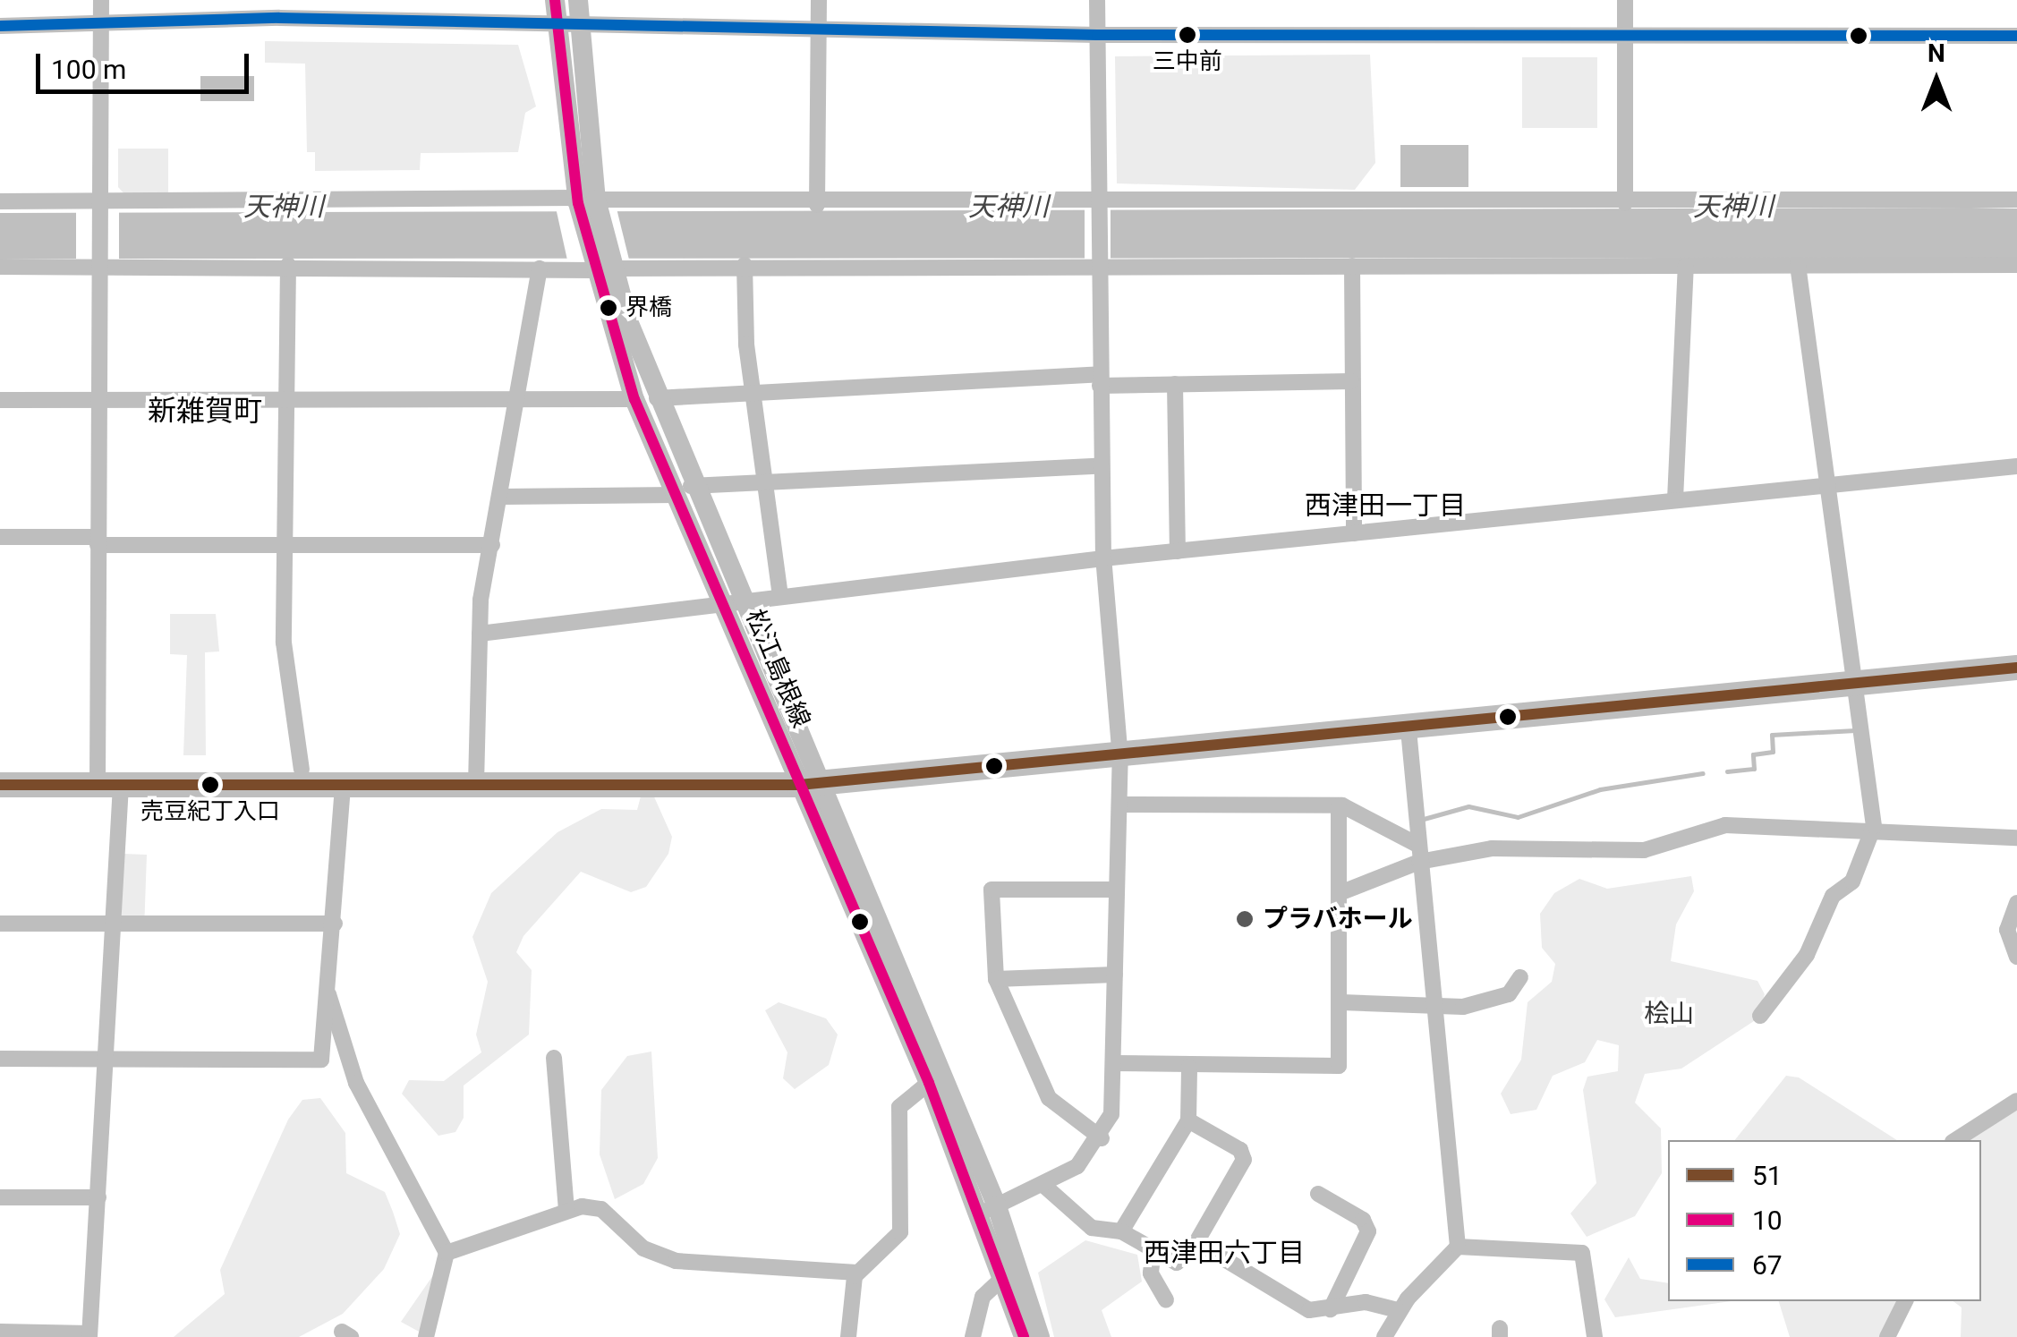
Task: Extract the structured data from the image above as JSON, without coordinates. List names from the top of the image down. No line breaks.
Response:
{"streets":{"main road":["松江島根線"]},"districts":["新雑賀町","西津田一丁目","西津田六丁目"],"water":["天神川"],"parks":["桧山"],"places":["三中前","界橋","売豆紀丁入口","プラバホール"],"lines":["transit line 10","transit line 67","transit line 51"],"legend":["51","10","67"],"scale_bar":"100 m","north":"top"}
